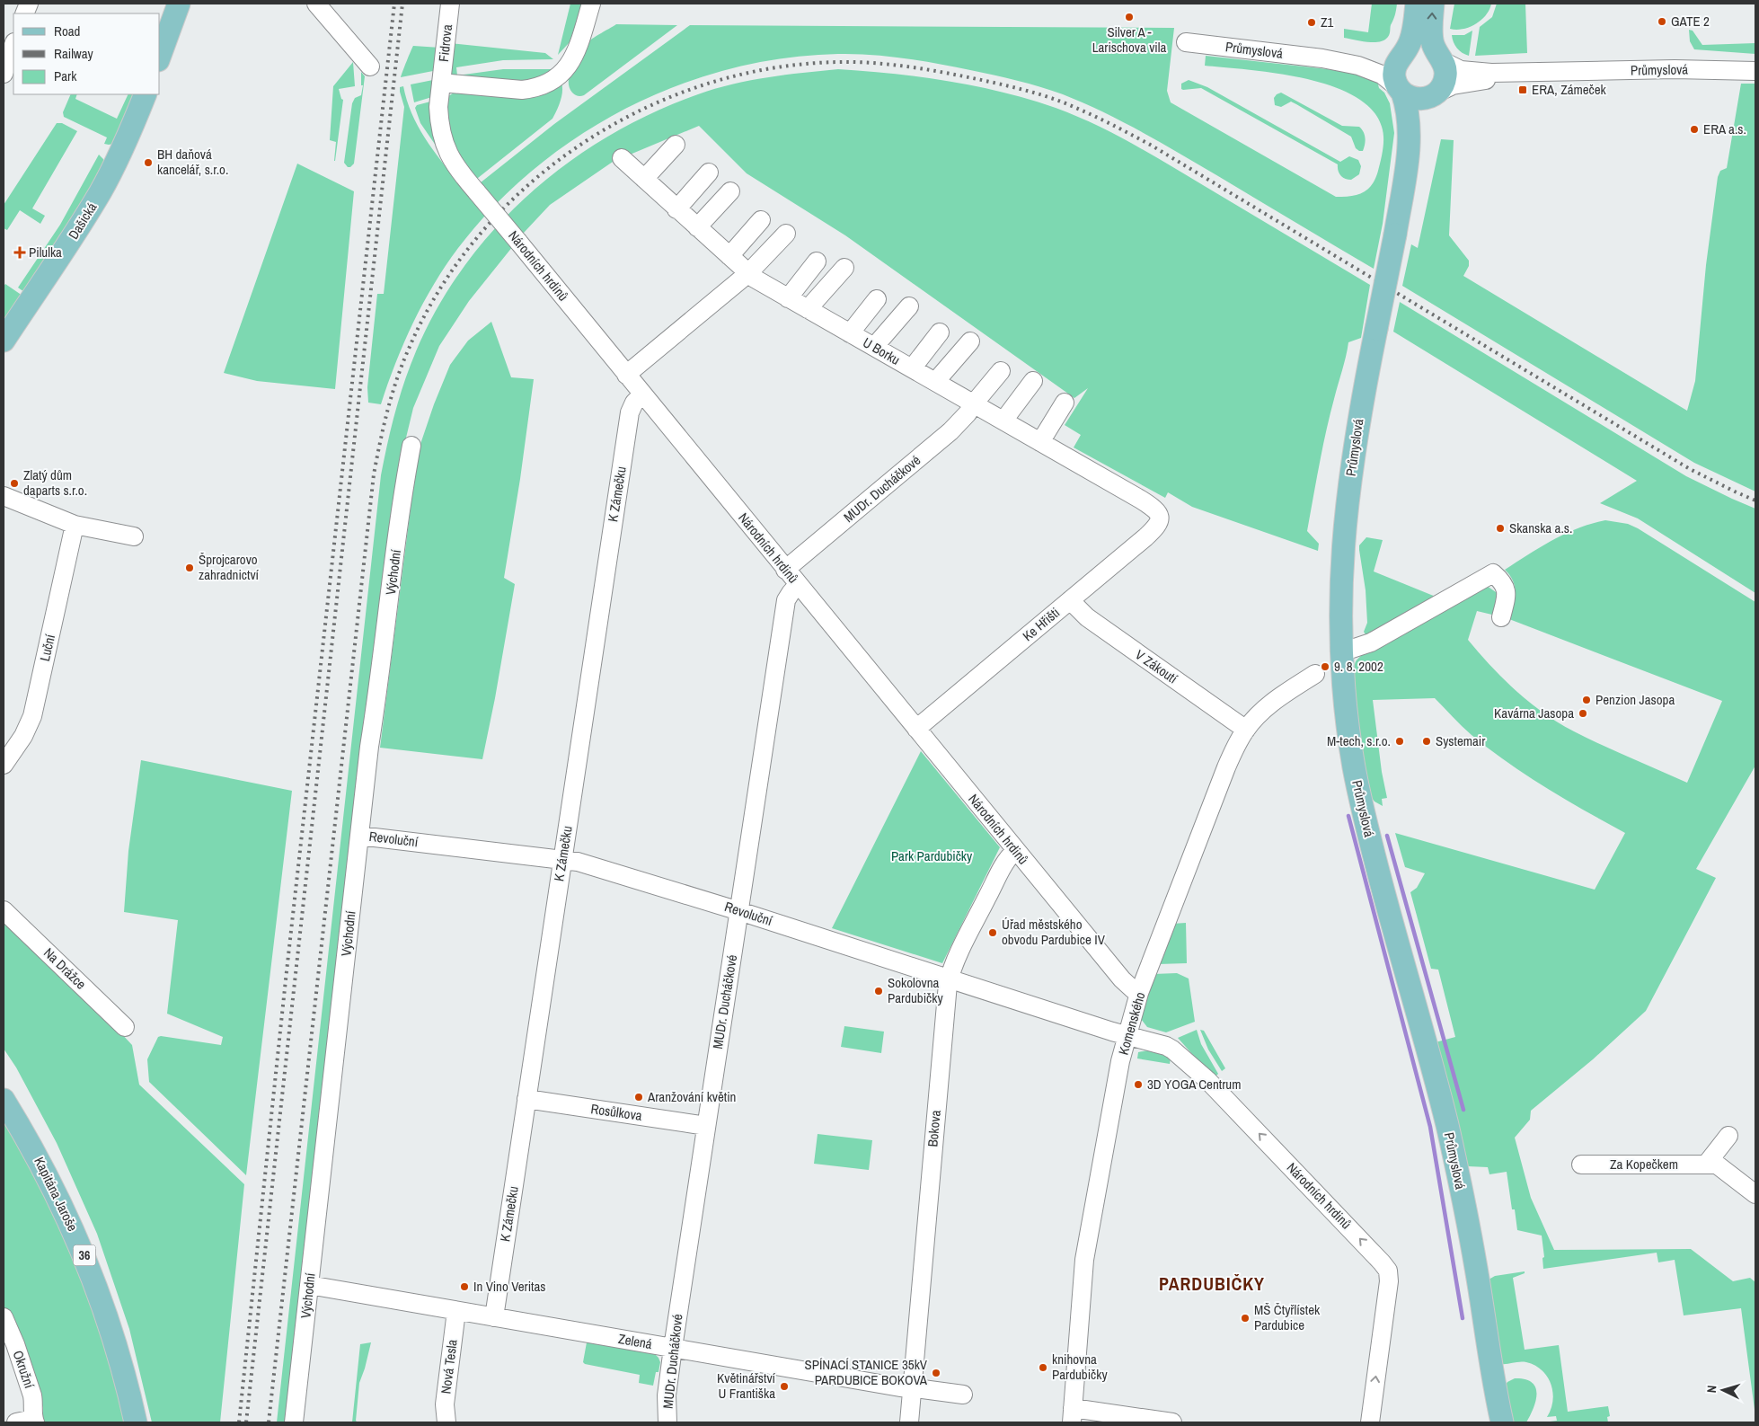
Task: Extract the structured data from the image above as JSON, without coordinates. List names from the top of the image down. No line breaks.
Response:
{"streets":{"main road":["Průmyslová","Dašická","Kapitána Jaroše","36"],"street":["Fidrova","Národních hrdinů","U Borku","MUDr. Ducháčkové","K Zámečku","Východní","Ke Hřišti","Luční","V Zákoutí","Revoluční","Na Drážce","Komenského","Rosůlkova","Bokova","Za Kopečkem","Zelená","Nová Tesla","Okružní"]},"crossings":[["Fidrova","Národních hrdinů"],["Národních hrdinů","MUDr. Ducháčkové"],["Národních hrdinů","K Zámečku"],["Národních hrdinů","Ke Hřišti"],["Národních hrdinů","Revoluční"],["Národních hrdinů","Komenského"],["Národních hrdinů","Bokova"],["U Borku","MUDr. Ducháčkové"],["U Borku","Ke Hřišti"],["MUDr. Ducháčkové","Revoluční"],["MUDr. Ducháčkové","Rosůlkova"],["MUDr. Ducháčkové","Zelená"],["K Zámečku","Revoluční"],["K Zámečku","Rosůlkova"],["K Zámečku","Zelená"],["Východní","Revoluční"],["Východní","Zelená"],["Ke Hřišti","V Zákoutí"],["V Zákoutí","Komenského"],["Revoluční","Komenského"],["Revoluční","Bokova"],["Bokova","Zelená"],["Zelená","Nová Tesla"]],"districts":["PARDUBIČKY"],"parks":["Park Pardubičky"],"places":{"other":["Silver A - Larischova vila","GATE 2","Z1","ERA a.s.","BH daňová kancelář, s.r.o.","Zlatý dům daparts s.r.o.","Skanska a.s.","Šprojcarovo zahradnictví","9. 8. 2002","Penzion Jasopa","Kavárna Jasopa","M-tech, s.r.o.","Systemair","Úřad městského obvodu Pardubice IV","Sokolovna Pardubičky","3D YOGA Centrum","Aranžování květin","In Vino Veritas","MŠ Čtyřlístek Pardubice","knihovna Pardubičky","SPÍNACÍ STANICE 35kV PARDUBICE BOKOVA","Květinářství U Františka"],"transit":["ERA, Zámeček"],"health":["Pilulka"]},"legend":["Road","Railway","Park"],"north":"left"}
